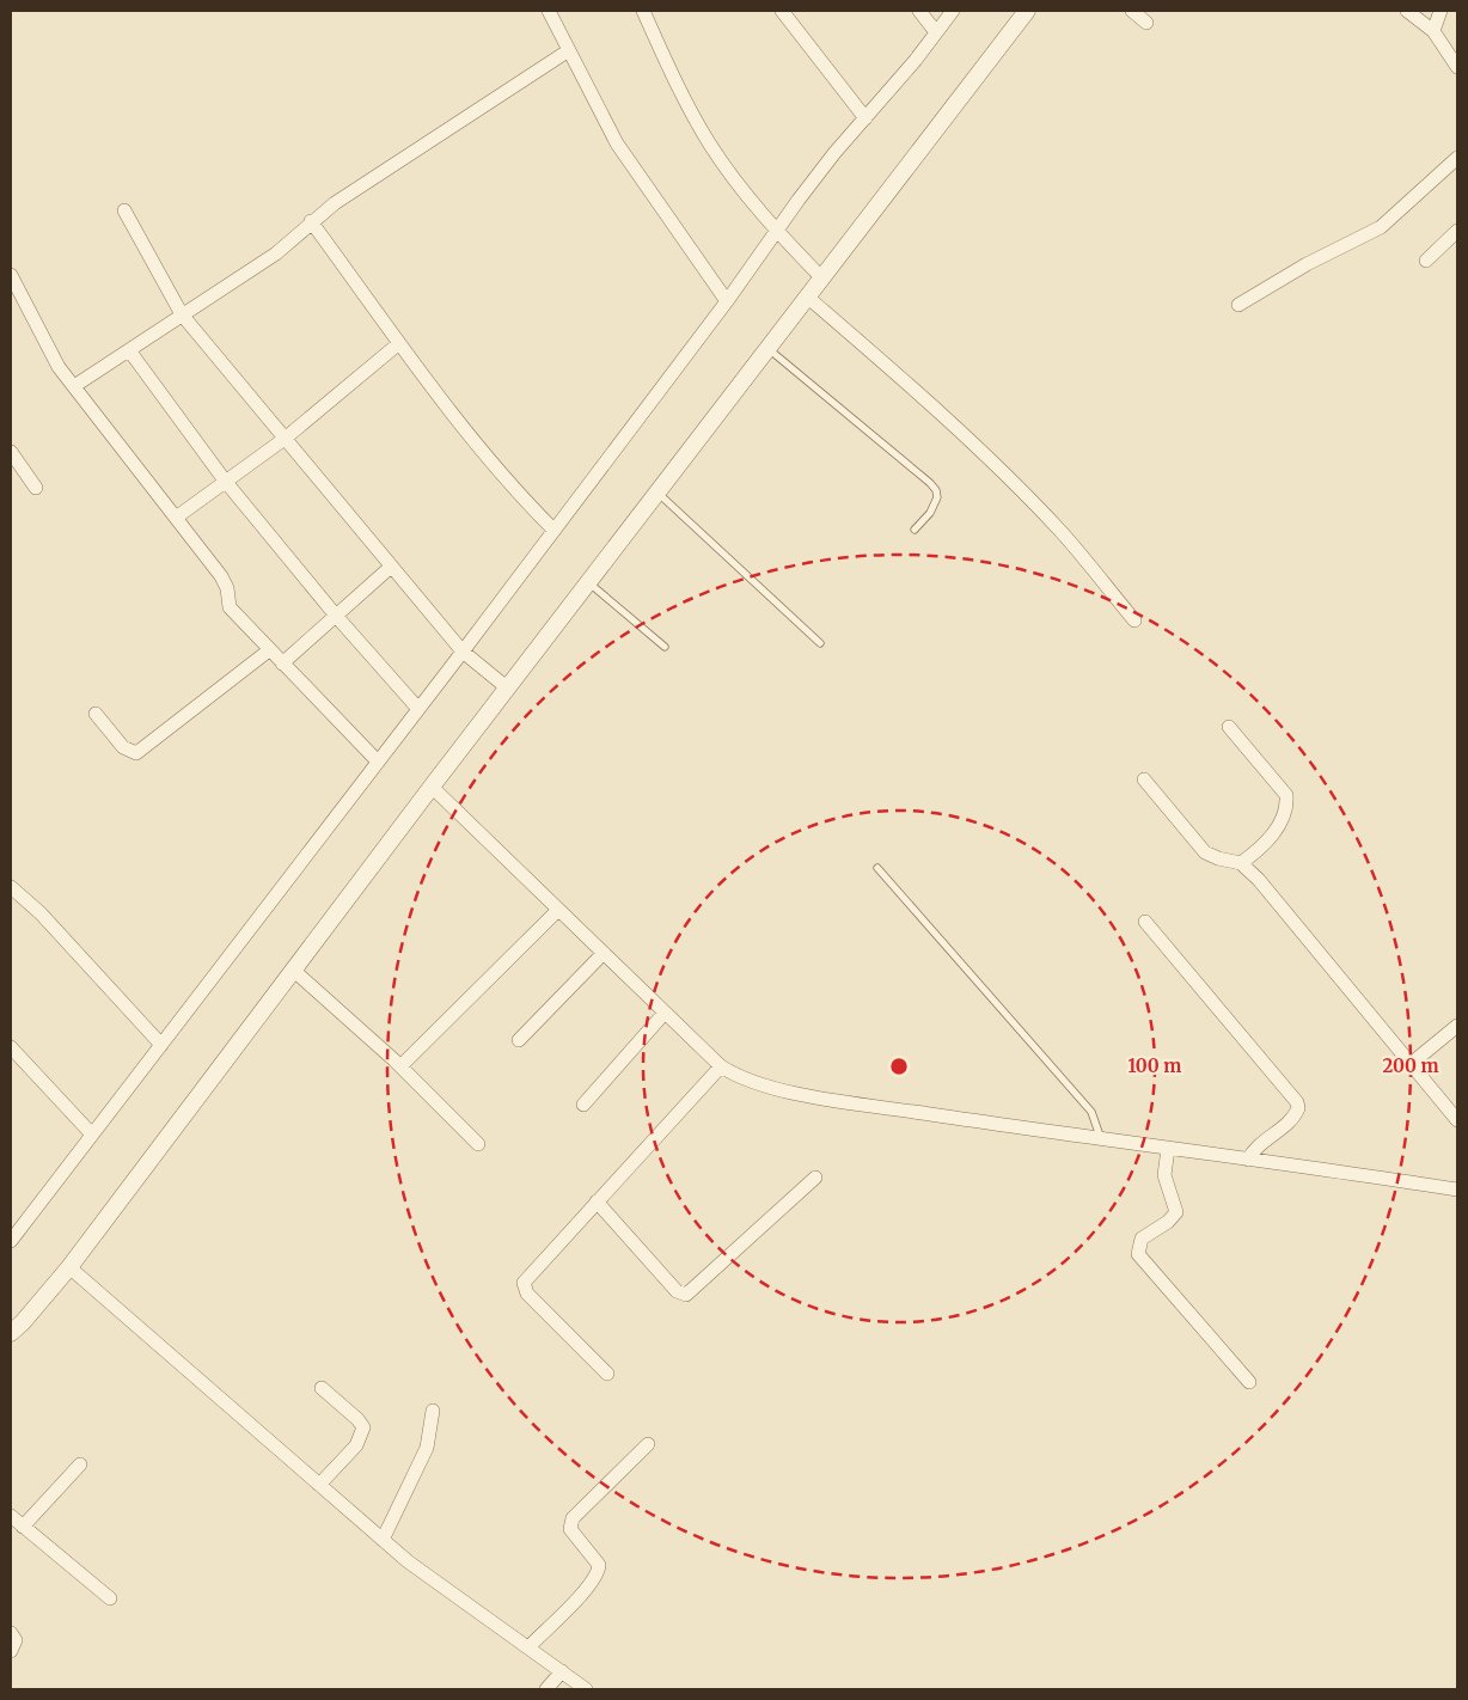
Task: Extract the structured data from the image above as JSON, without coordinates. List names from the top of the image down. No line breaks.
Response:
{"rings":["100 m","200 m"]}
